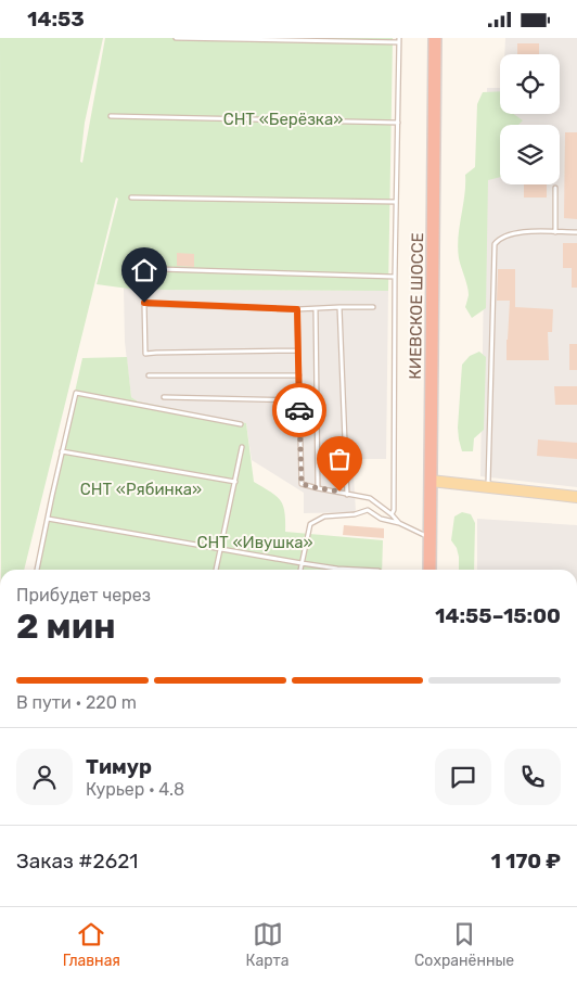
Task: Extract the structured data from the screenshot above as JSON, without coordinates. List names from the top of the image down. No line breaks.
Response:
{"streets":{"highway":["КИЕВСКОЕ ШОССЕ"]},"parks":["СНТ «Берёзка»","СНТ «Рябинка»","СНТ «Ивушка»"],"page":{"status":"14:53","heading":["2 мин","Прибудет через","14:55–15:00"],"panel":["Тимур","Курьер · 4.8","Заказ #2621","1 170 ₽"],"bar":"В пути · 220 m","tabs":["Главная","Карта","Сохранённые"]}}
